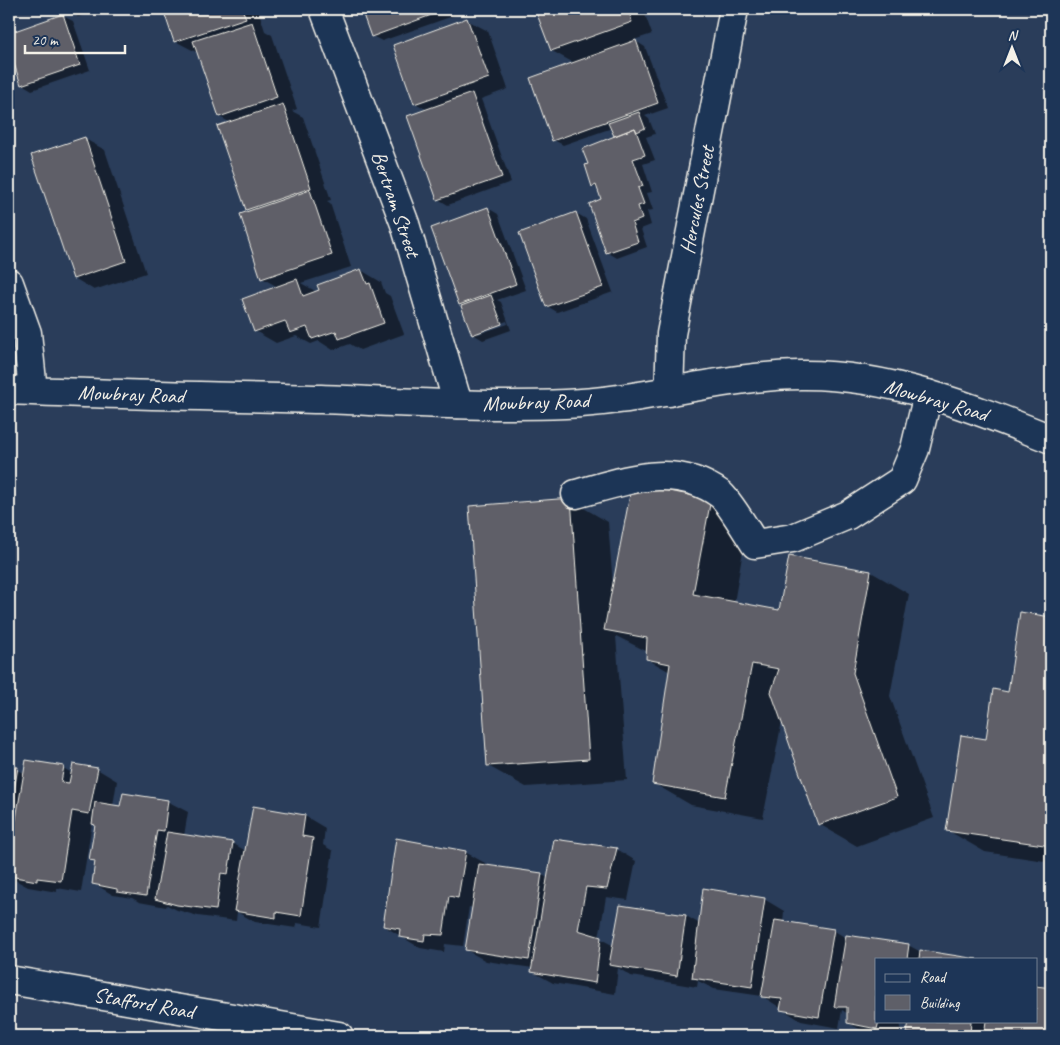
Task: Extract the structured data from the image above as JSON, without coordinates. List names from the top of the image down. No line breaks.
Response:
{"streets":{"main road":["Hercules Street","Bertram Street","Mowbray Road","Stafford Road"]},"crossings":[["Hercules Street","Mowbray Road"],["Bertram Street","Mowbray Road"]],"legend":["Road","Building"],"scale_bar":"20 m","north":"top"}
